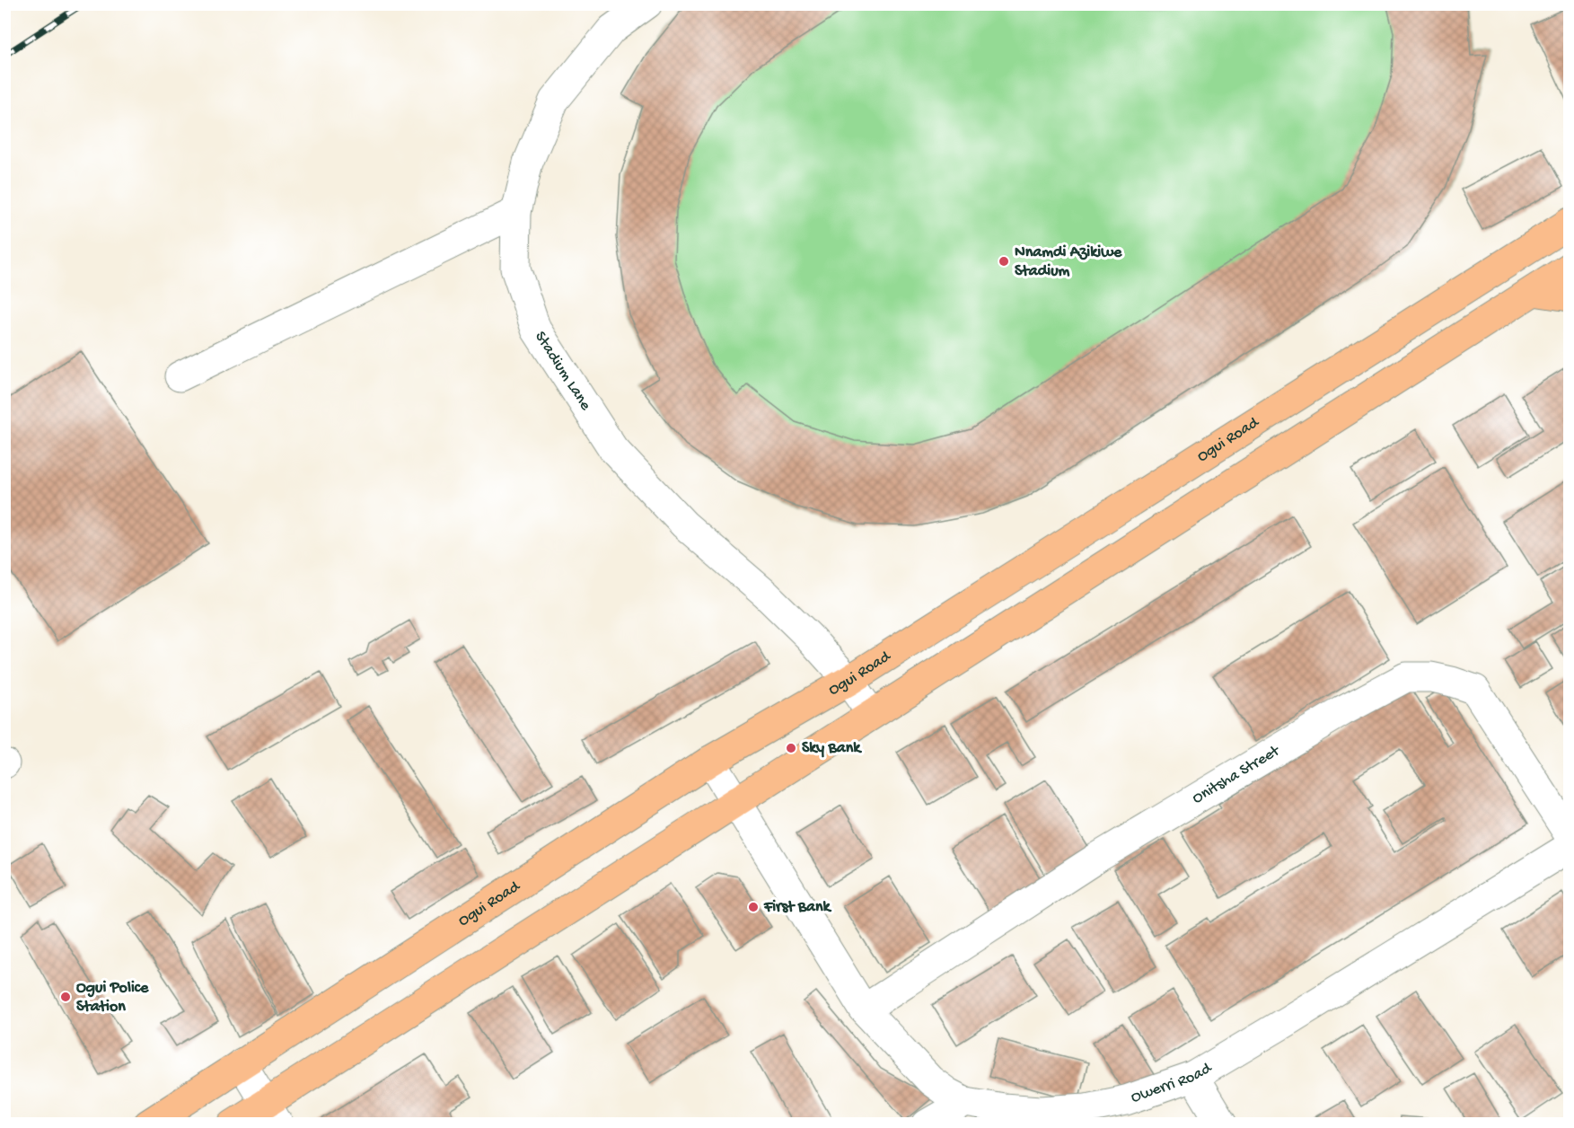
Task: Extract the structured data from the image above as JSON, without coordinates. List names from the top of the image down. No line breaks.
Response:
{"streets":{"main road":["Ogui Road"],"street":["Stadium Lane","Onitsha Street","Owerri Road"]},"crossings":[["Stadium Lane","Ogui Road"],["Ogui Road","Owerri Road"],["Onitsha Street","Owerri Road"]],"places":["Nnamdi Azikiwe Stadium","Sky Bank","First Bank","Ogui Police Station"]}
